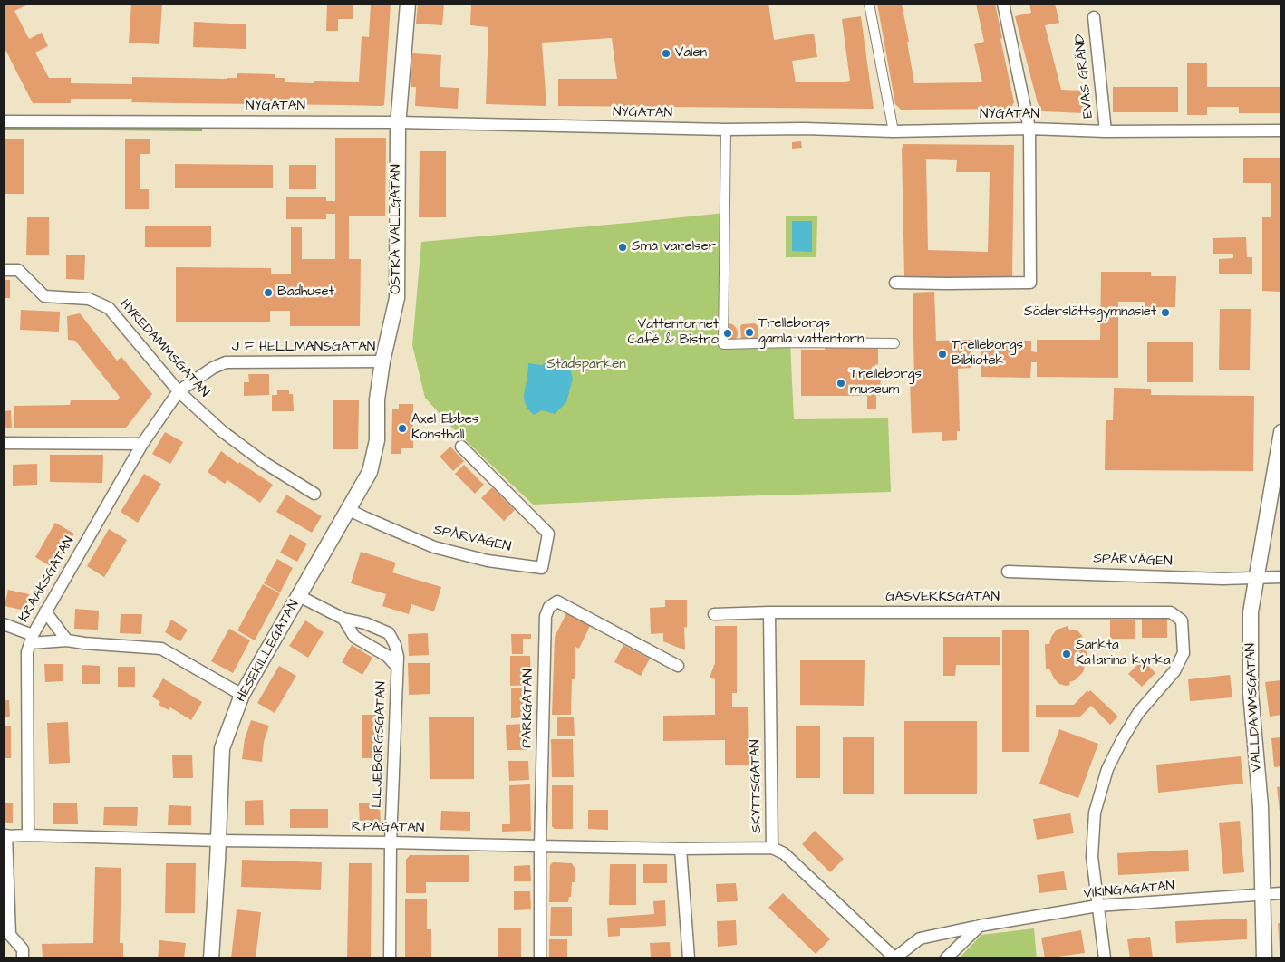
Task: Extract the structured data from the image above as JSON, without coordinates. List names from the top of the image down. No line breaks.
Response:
{"streets":{"street":["EVAS GRÄND","NYGATAN","ÖSTRA VALLGATAN","J F HELLMANSGATAN","HYREDAMMSGATAN","SPÅRVÄGEN","KRAAKSGATAN","GASVERKSGATAN","HESEKILLEGATAN","VALLDAMMSGATAN","PARKGATAN","LILJEBORGSGATAN","SKYTTSGATAN","RIPAGATAN","VIKINGAGATAN"]},"crossings":[["EVAS GRÄND","NYGATAN"],["NYGATAN","ÖSTRA VALLGATAN"],["ÖSTRA VALLGATAN","J F HELLMANSGATAN"],["ÖSTRA VALLGATAN","HESEKILLEGATAN"],["J F HELLMANSGATAN","HYREDAMMSGATAN"],["J F HELLMANSGATAN","KRAAKSGATAN"],["J F HELLMANSGATAN","HESEKILLEGATAN"],["HYREDAMMSGATAN","KRAAKSGATAN"],["SPÅRVÄGEN","HESEKILLEGATAN"],["SPÅRVÄGEN","VALLDAMMSGATAN"],["KRAAKSGATAN","RIPAGATAN"],["GASVERKSGATAN","SKYTTSGATAN"],["GASVERKSGATAN","VIKINGAGATAN"],["HESEKILLEGATAN","LILJEBORGSGATAN"],["HESEKILLEGATAN","RIPAGATAN"],["VALLDAMMSGATAN","VIKINGAGATAN"],["PARKGATAN","RIPAGATAN"],["LILJEBORGSGATAN","RIPAGATAN"],["SKYTTSGATAN","RIPAGATAN"],["SKYTTSGATAN","VIKINGAGATAN"]],"parks":["Stadsparken"],"places":["Valen","Små varelser","Badhuset","Söderslättsgymnasiet","Trelleborgs gamla vattentorn","Vattentornet Café & Bistro","Trelleborgs Bibliotek","Trelleborgs museum","Axel Ebbes Konsthall","Sankta Katarina kyrka"]}
